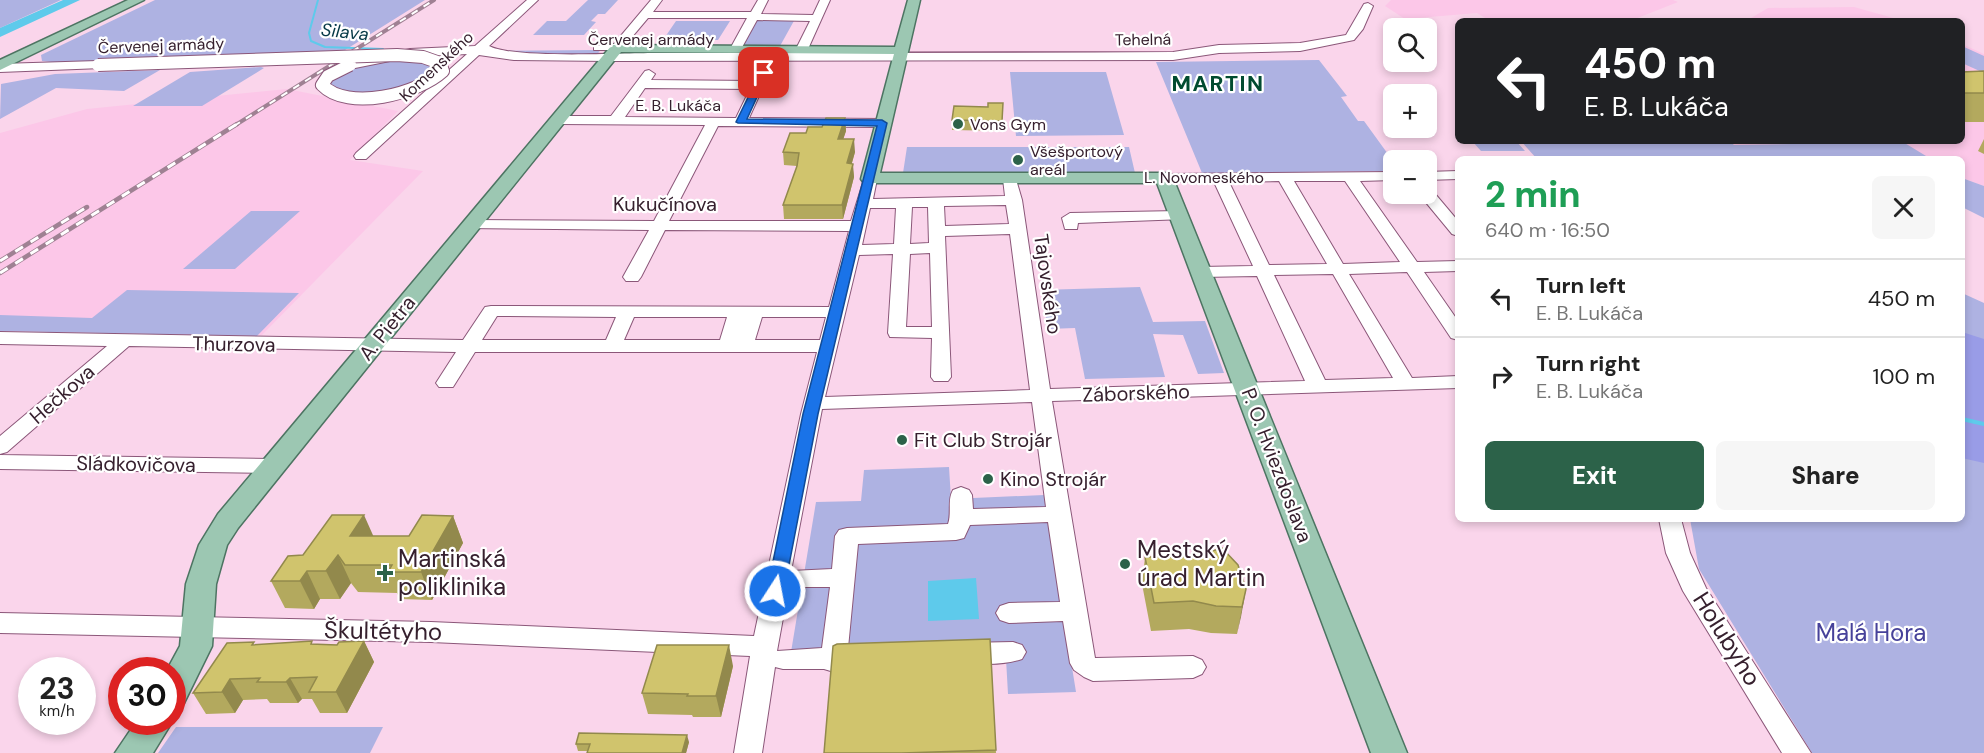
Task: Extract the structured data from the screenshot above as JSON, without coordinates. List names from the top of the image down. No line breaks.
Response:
{"streets":{"main road":["Červenej armády","L. Novomeského","A. Pietra","P. O. Hviezdoslava"],"street":["Tehelná","Komenského","E. B. Lukáča","Kukučínova","Tajovského","Thurzova","Záborského","Hečkova","Sládkovičova","Škultétyho","Holubyho"]},"crossings":[["Červenej armády","Tehelná"],["Červenej armády","Komenského"],["Červenej armády","E. B. Lukáča"],["Červenej armády","A. Pietra"],["E. B. Lukáča","A. Pietra"],["L. Novomeského","Tajovského"],["L. Novomeského","P. O. Hviezdoslava"],["Kukučínova","A. Pietra"],["Tajovského","Záborského"],["A. Pietra","Thurzova"],["A. Pietra","Sládkovičova"],["A. Pietra","Škultétyho"],["Thurzova","Hečkova"],["Záborského","P. O. Hviezdoslava"]],"districts":["MARTIN"],"water":["Silava"],"parks":["Malá Hora"],"places":{"other":["Vons Gym","Všešportový areál","Fit Club Strojár","Kino Strojár","Mestský úrad Martin"],"health":["Martinská poliklinika"]},"page":{"map_buttons":["+","−"],"turn":["450 m","E. B. Lukáča"],"heading":["2 min","640 m · 16:50"],"list":[{"name":"Turn left","note":"E. B. Lukáča","value":"450 m"},{"name":"Turn right","note":"E. B. Lukáča","value":"100 m"}],"buttons":["Exit","Share"],"speed":"23 km/h","limit":"30"}}
